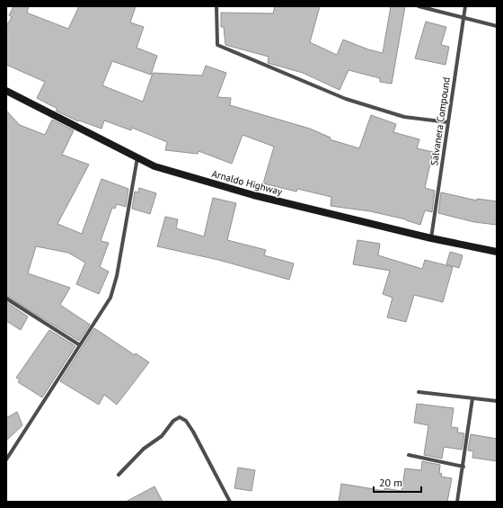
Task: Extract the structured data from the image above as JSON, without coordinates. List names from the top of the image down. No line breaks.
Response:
{"streets":{"main road":["Arnaldo Highway"],"street":["Salvanera Compound"]},"crossings":[["Salvanera Compound","Arnaldo Highway"]],"scale_bar":"20 m"}
